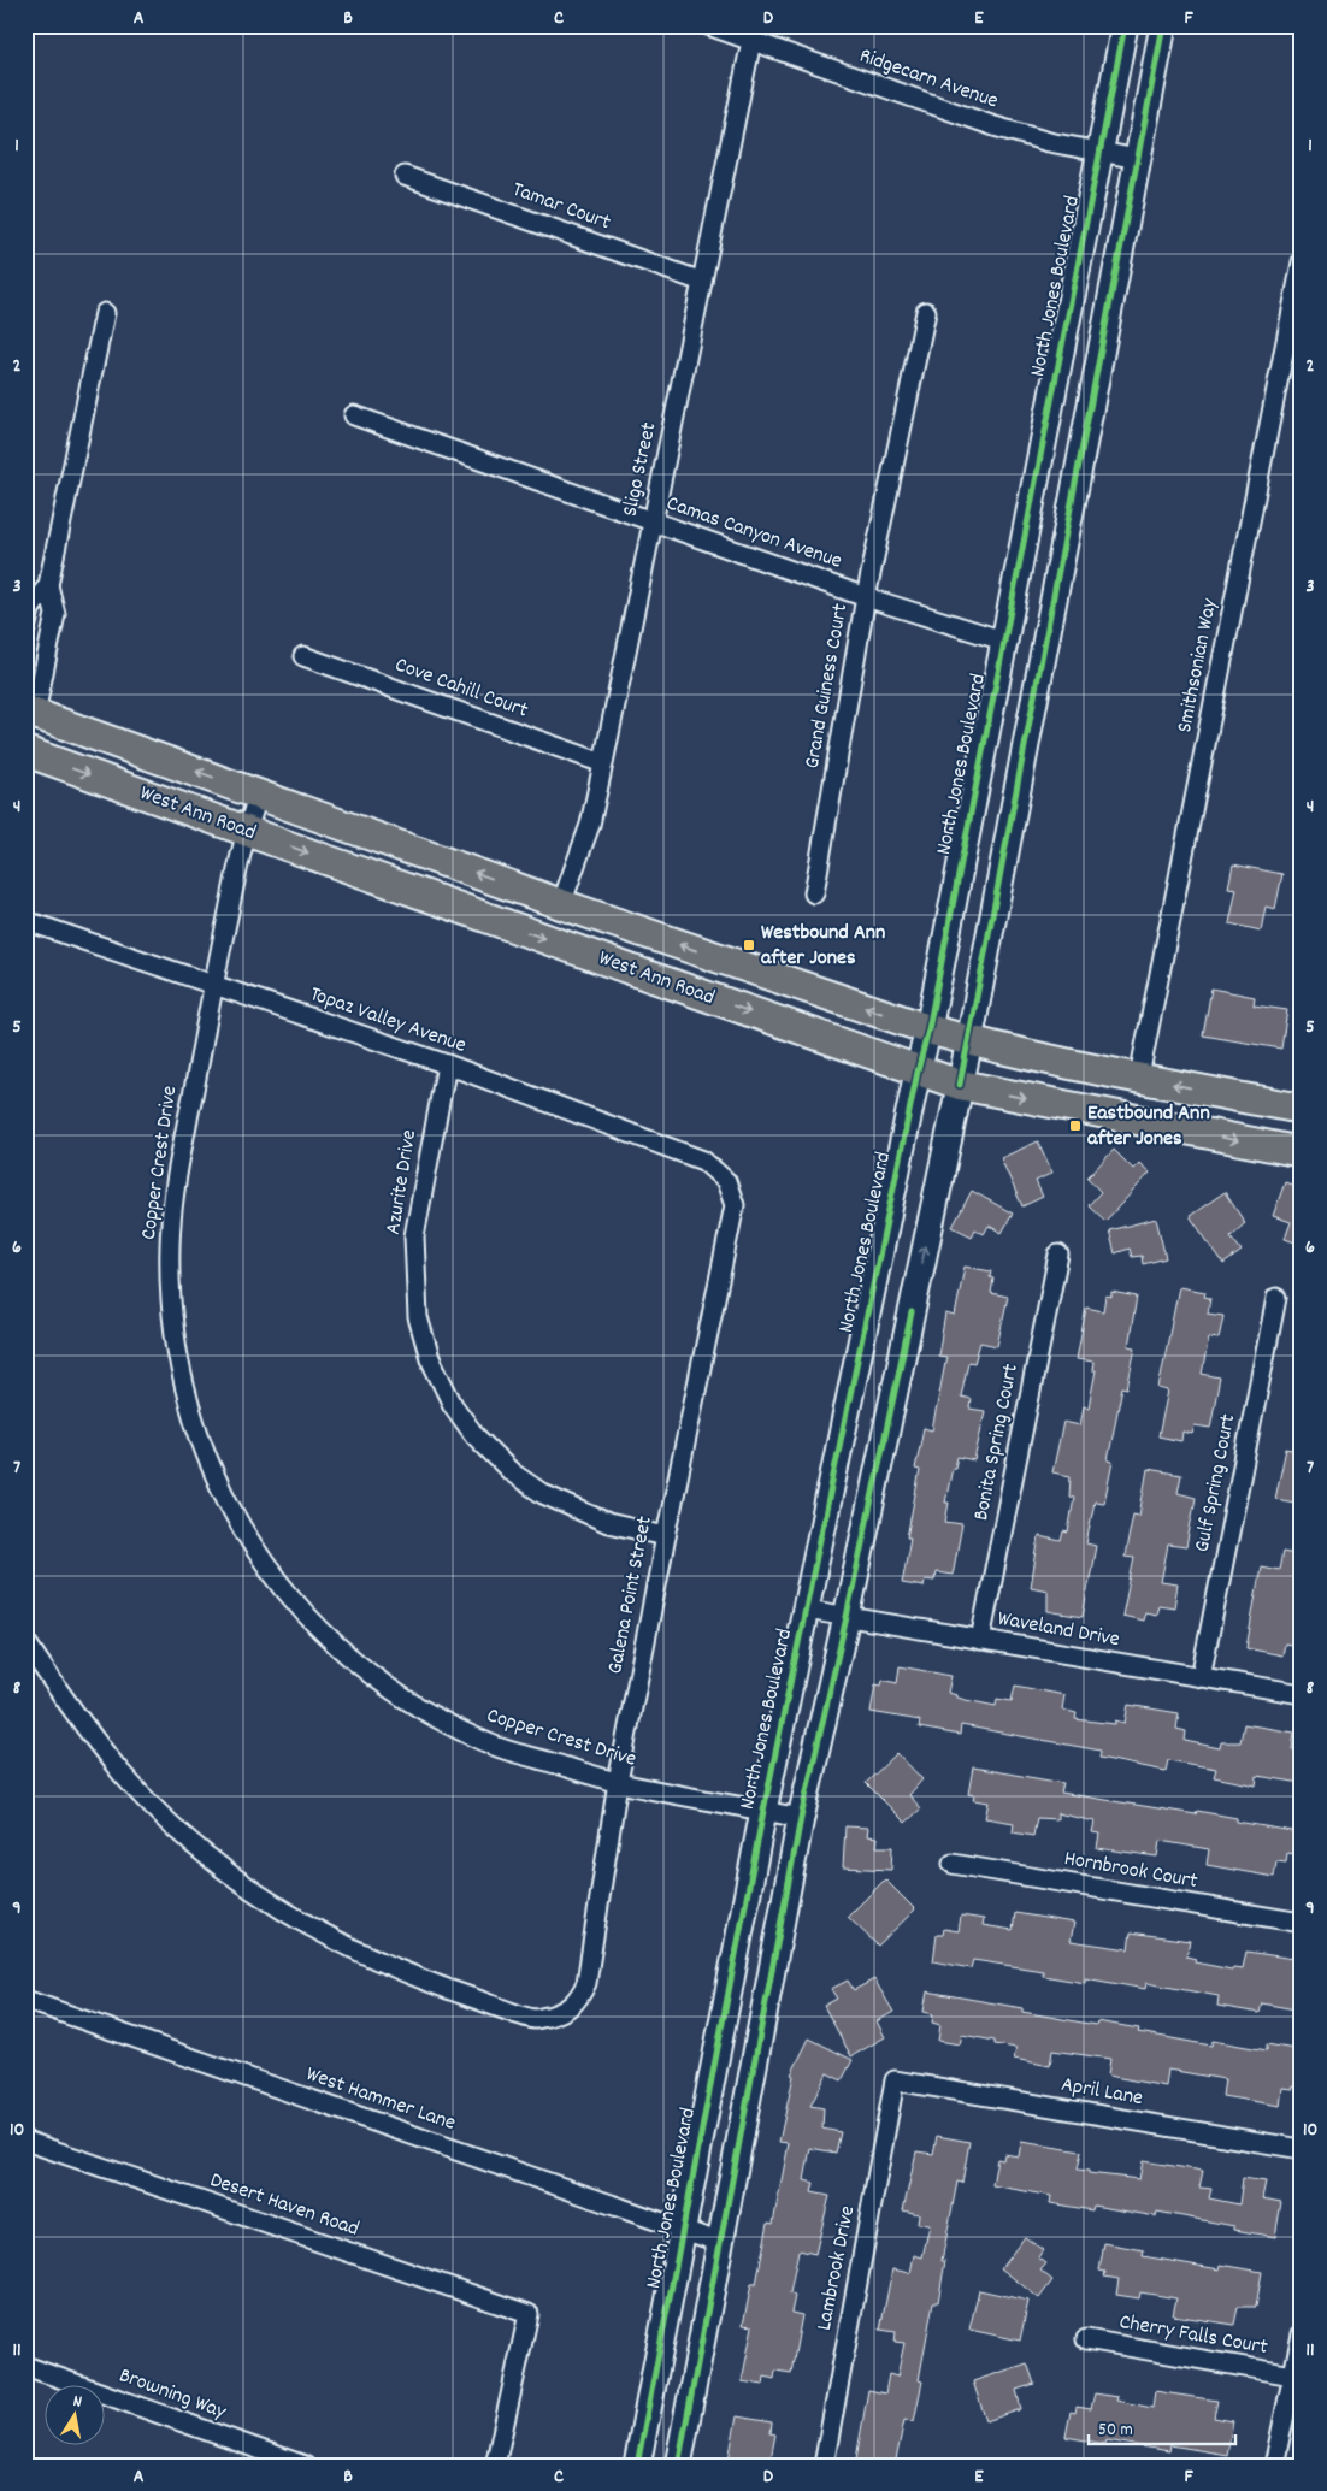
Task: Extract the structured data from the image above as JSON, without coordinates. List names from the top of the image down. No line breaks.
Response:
{"streets":{"main road":["North Jones Boulevard","West Ann Road"],"street":["Ridgecarn Avenue","Tamar Court","Sligo Street","Camas Canyon Avenue","Smithsonian Way","Grand Guiness Court","Cove Cahill Court","Topaz Valley Avenue","Copper Crest Drive","Azurite Drive","Bonita Spring Court","Gulf Spring Court","Galena Point Street","Waveland Drive","Hornbrook Court","April Lane","West Hammer Lane","Desert Haven Road","Lambrook Drive","Cherry Falls Court","Browning Way"]},"crossings":[["Ridgecarn Avenue","North Jones Boulevard"],["Ridgecarn Avenue","Sligo Street"],["Tamar Court","Sligo Street"],["North Jones Boulevard","Camas Canyon Avenue"],["North Jones Boulevard","West Ann Road"],["North Jones Boulevard","Copper Crest Drive"],["North Jones Boulevard","Waveland Drive"],["North Jones Boulevard","West Hammer Lane"],["Sligo Street","Camas Canyon Avenue"],["Sligo Street","Cove Cahill Court"],["Sligo Street","West Ann Road"],["Camas Canyon Avenue","Grand Guiness Court"],["Smithsonian Way","West Ann Road"],["West Ann Road","Copper Crest Drive"],["Topaz Valley Avenue","Copper Crest Drive"],["Topaz Valley Avenue","Azurite Drive"],["Topaz Valley Avenue","Galena Point Street"],["Copper Crest Drive","Galena Point Street"],["Azurite Drive","Galena Point Street"],["Bonita Spring Court","Waveland Drive"],["Gulf Spring Court","Waveland Drive"],["April Lane","Lambrook Drive"]],"places":{"transit":["Westbound Ann after Jones","Eastbound Ann after Jones"]},"scale_bar":"50 m","north":"top","grid":{"columns":["A","B","C","D","E","F"],"rows":["1","2","3","4","5","6","7","8","9","10","11"]}}
